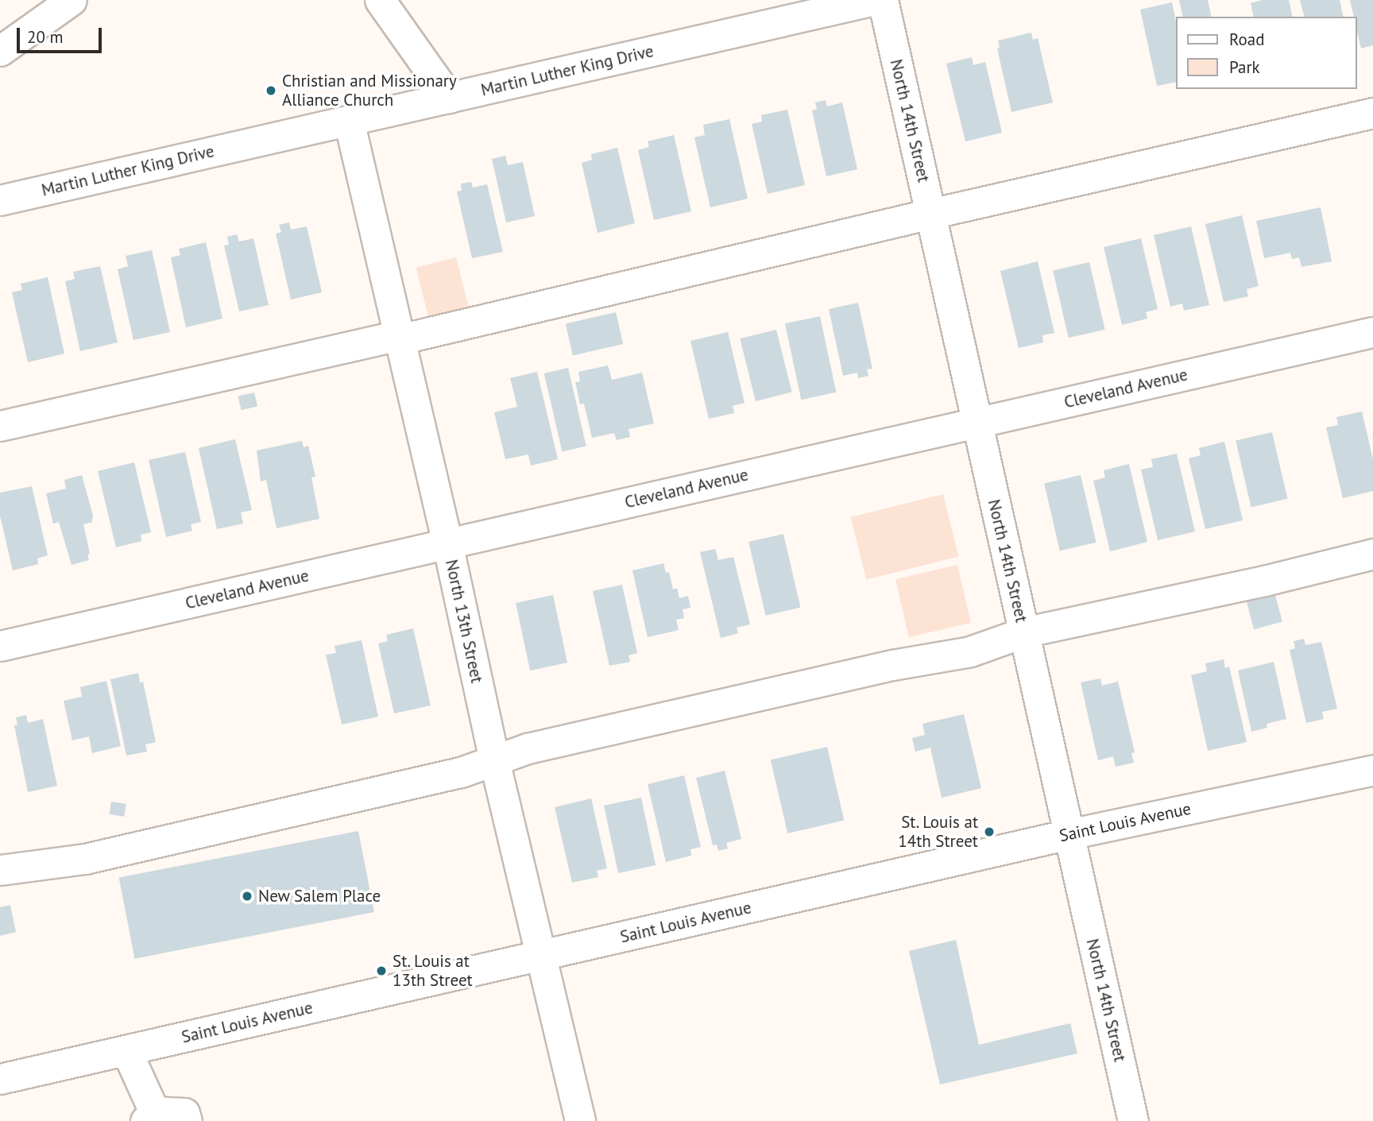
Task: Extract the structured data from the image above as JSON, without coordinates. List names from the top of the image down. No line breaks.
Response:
{"streets":{"street":["Martin Luther King Drive","North 14th Street","Cleveland Avenue","North 13th Street","Saint Louis Avenue"]},"crossings":[["Martin Luther King Drive","North 13th Street"],["North 14th Street","Cleveland Avenue"],["North 14th Street","Saint Louis Avenue"],["Cleveland Avenue","North 13th Street"],["North 13th Street","Saint Louis Avenue"]],"places":["Christian and Missionary Alliance Church","St. Louis at 14th Street","New Salem Place","St. Louis at 13th Street"],"legend":["Road","Park"],"scale_bar":"20 m"}
